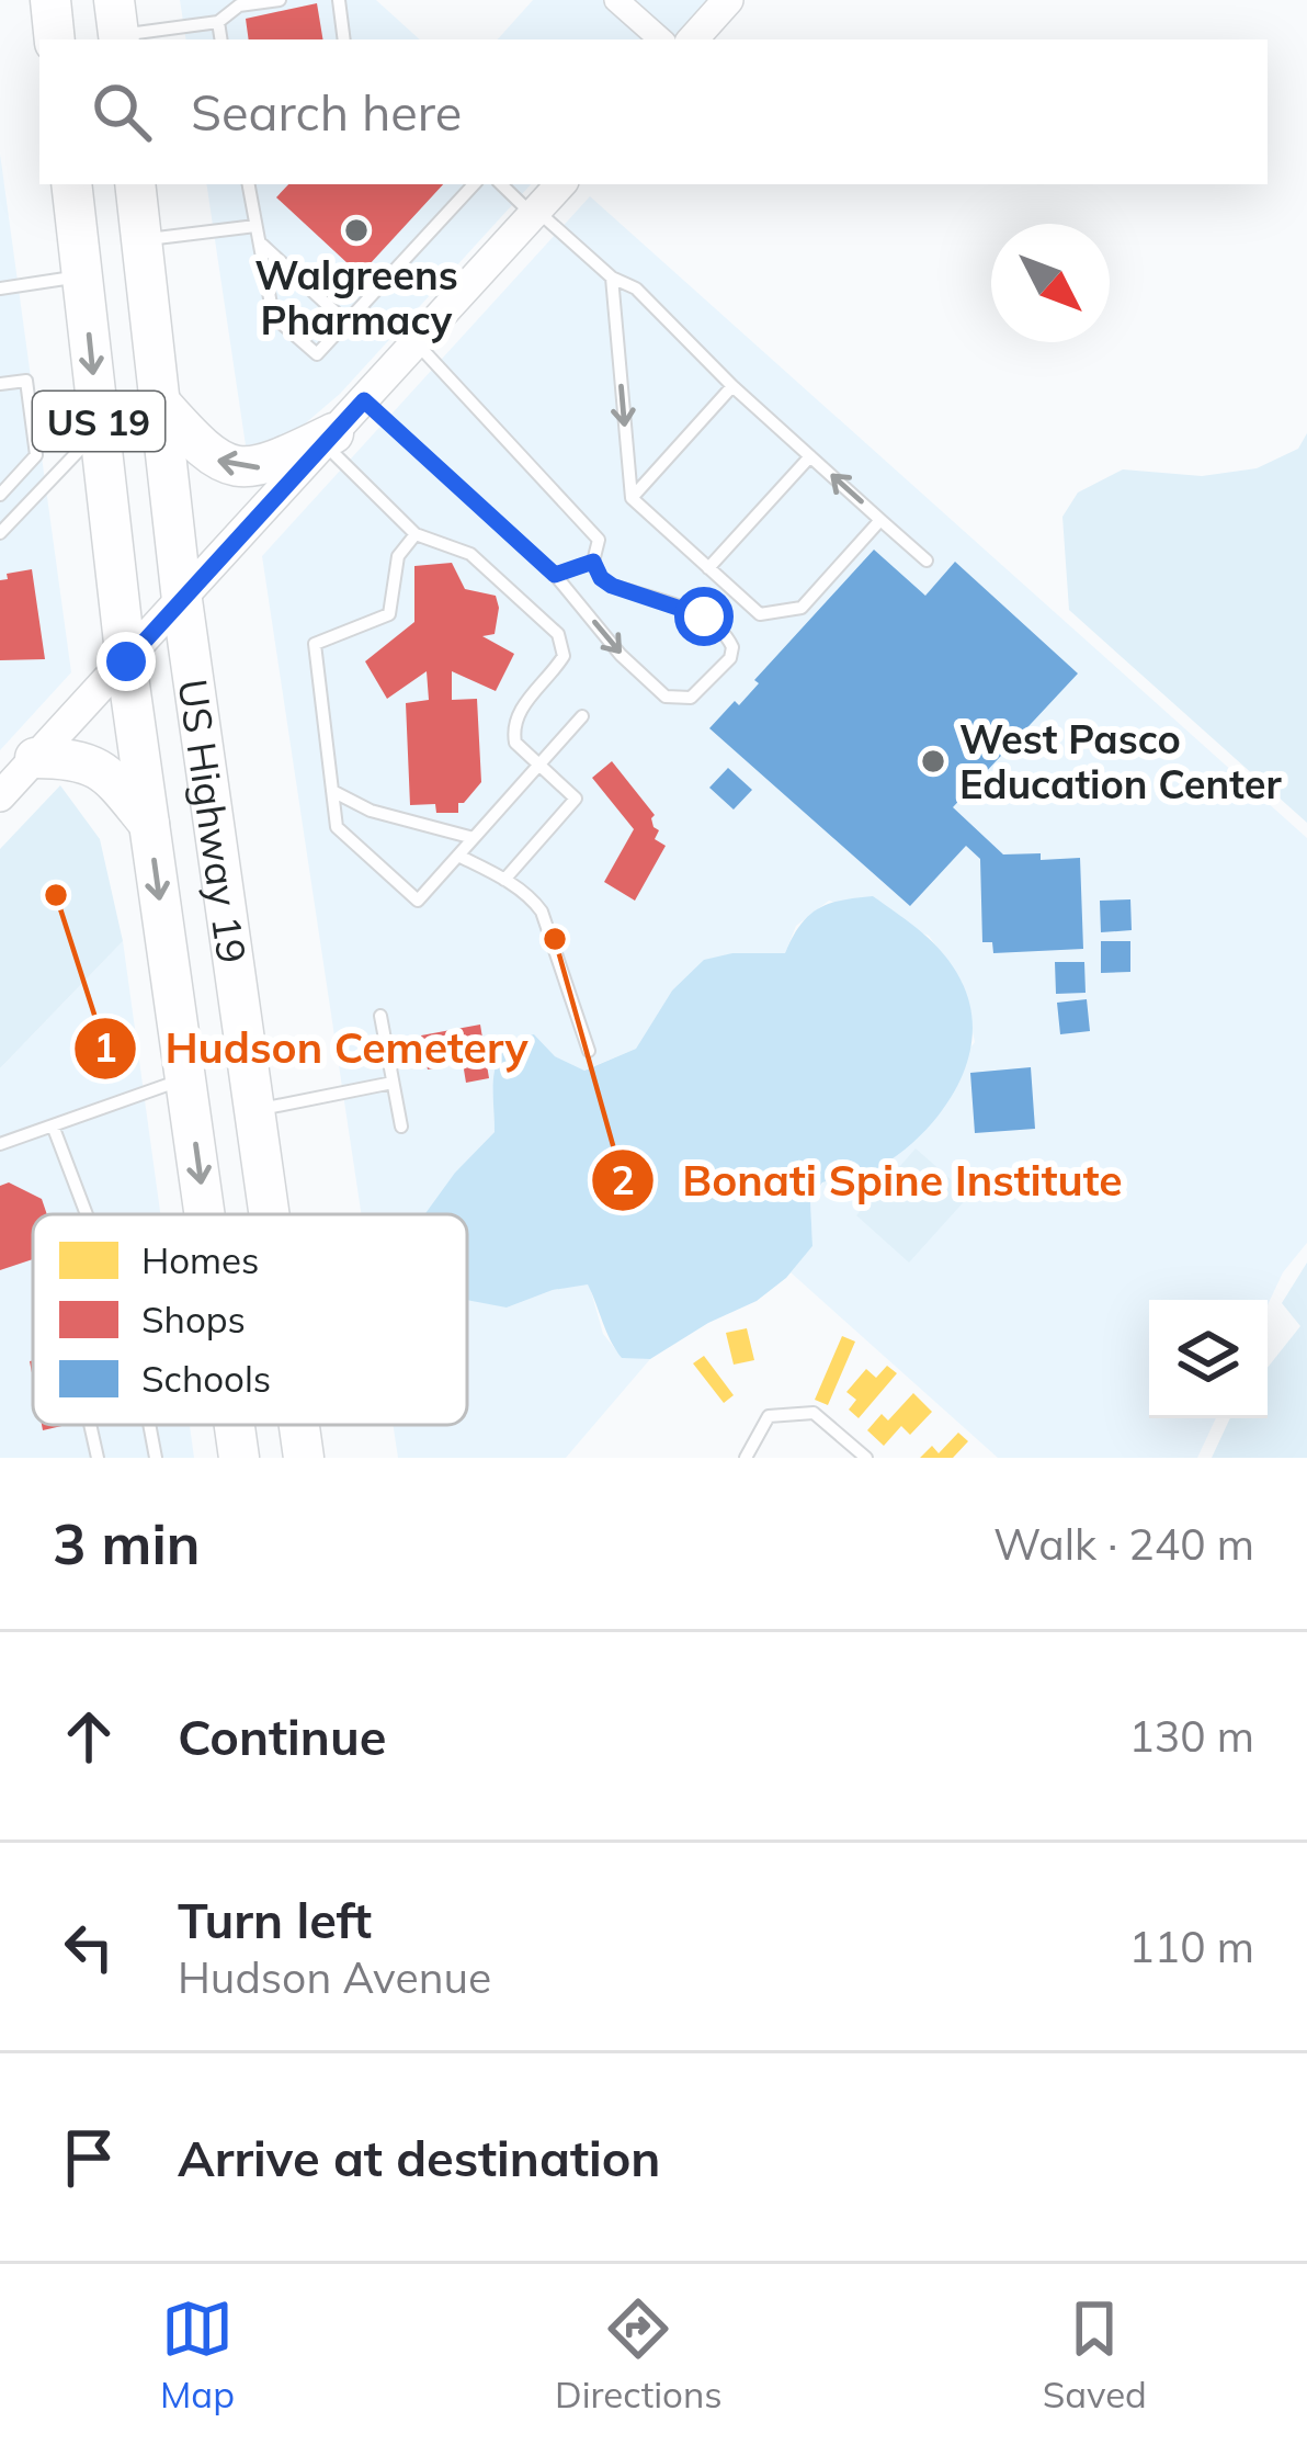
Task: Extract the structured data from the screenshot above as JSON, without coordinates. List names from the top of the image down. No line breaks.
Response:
{"streets":{"highway":["US 19","US Highway 19"]},"places":["Walgreens Pharmacy","West Pasco Education Center","Hudson Cemetery","Bonati Spine Institute"],"legend":["Homes","Shops","Schools"],"north":"bottom right","page":{"search":"Search here","heading":["3 min","Walk · 240 m"],"list":[["Continue","130 m"],["Turn left","Hudson Avenue","110 m"],"Arrive at destination"],"nav":["Map","Directions","Saved"]}}
